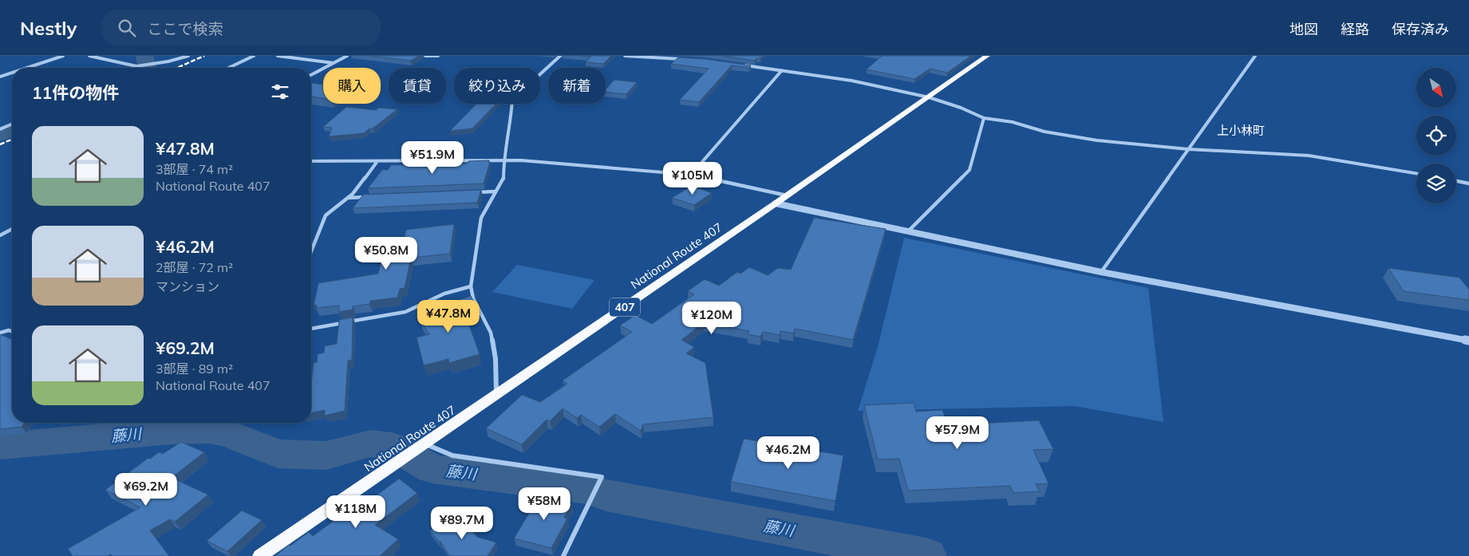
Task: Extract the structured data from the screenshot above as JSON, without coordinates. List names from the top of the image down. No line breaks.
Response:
{"streets":{"highway":["National Route 407","407"]},"districts":["上小林町"],"water":["藤川"],"north":"bottom right","page":{"header":"Nestly","search":"ここで検索","nav":["地図","経路","保存済み"],"chip":["購入","賃貸","絞り込み","新着"],"heading":"11件の物件","list":[{"name":"¥47.8M","note":"3部屋 · 74 m² · National Route 407"},{"name":"¥46.2M","note":"2部屋 · 72 m² · マンション"},{"name":"¥69.2M","note":"3部屋 · 89 m² · National Route 407"}],"price":["¥51.9M","¥105M","¥50.8M","¥47.8M","¥120M","¥57.9M","¥46.2M","¥69.2M","¥58M","¥118M","¥89.7M"]}}
